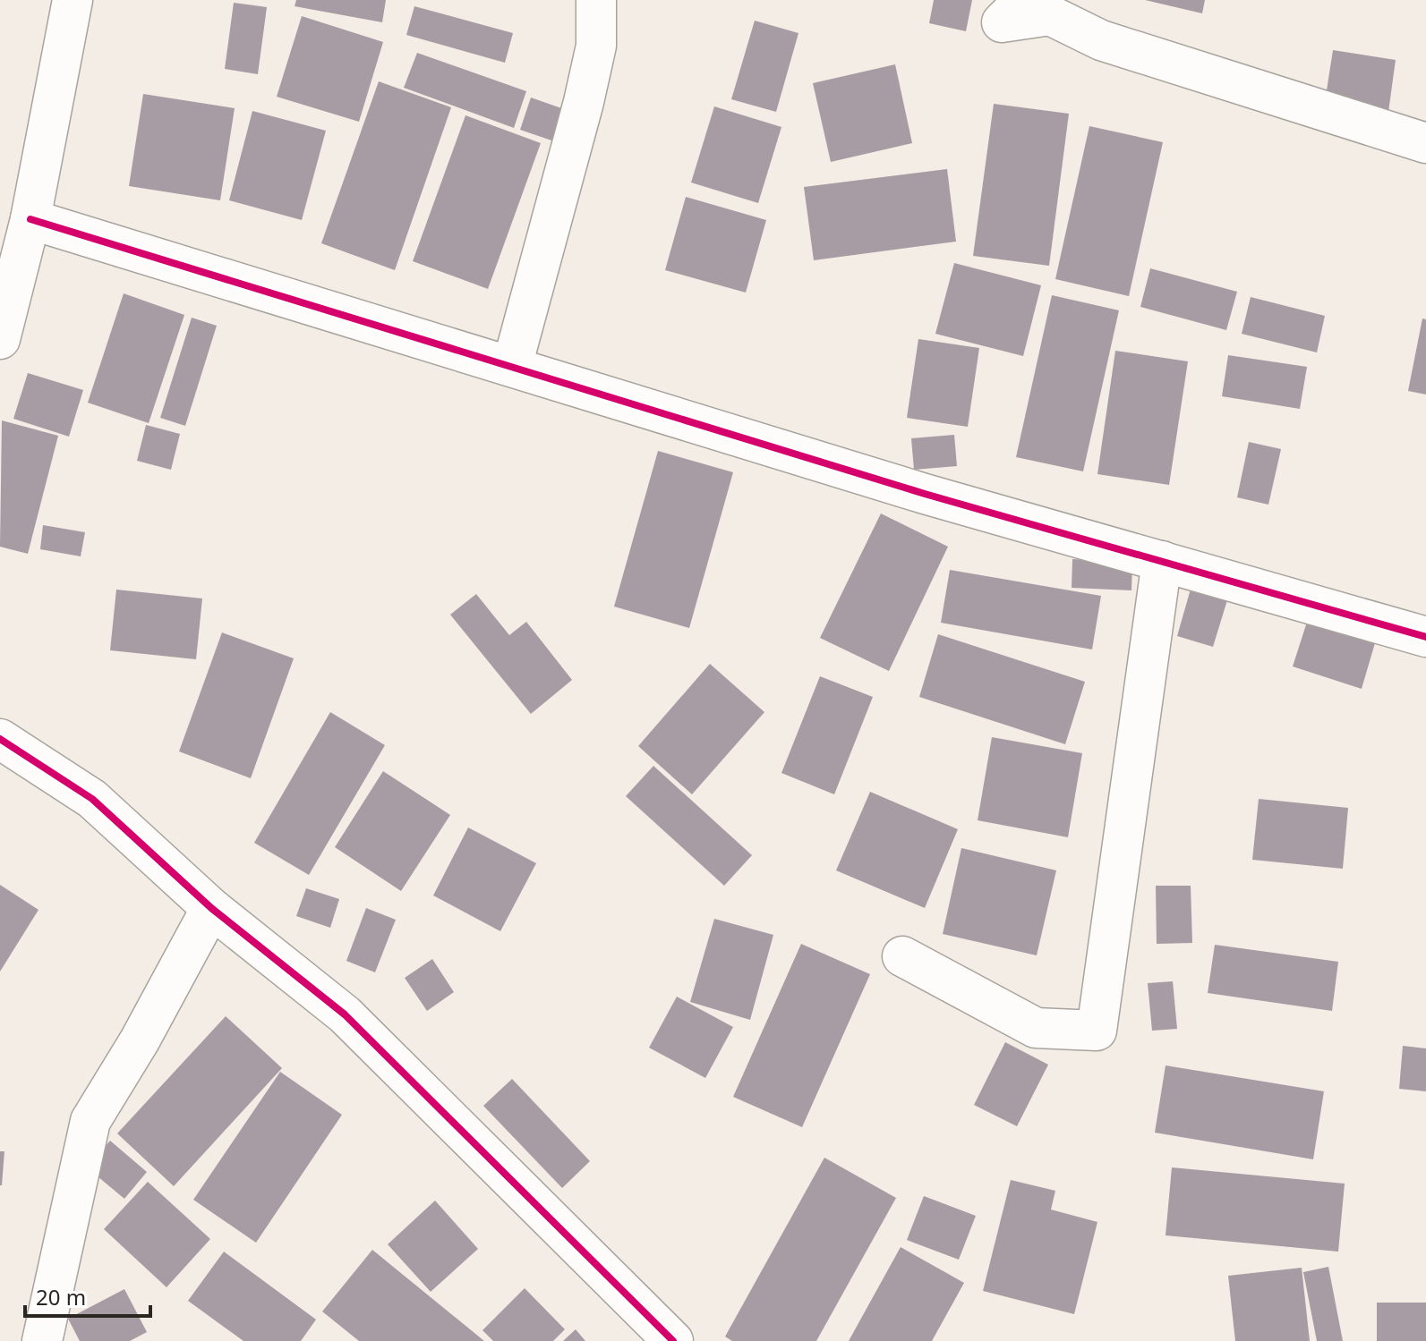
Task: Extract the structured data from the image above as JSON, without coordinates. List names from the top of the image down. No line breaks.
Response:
{"scale_bar":"20 m"}
